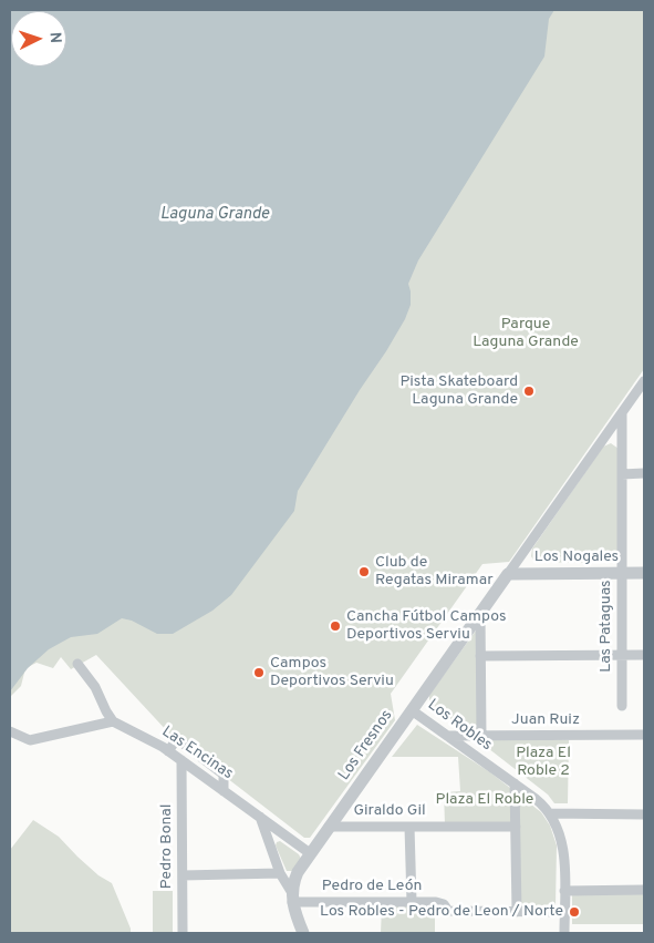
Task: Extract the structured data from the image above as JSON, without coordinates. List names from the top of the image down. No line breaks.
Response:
{"streets":{"street":["Los Nogales","Las Pataguas","Juan Ruiz","Los Robles","Los Fresnos","Las Encinas","Giraldo Gil","Pedro Bonal","Pedro de León"]},"crossings":[["Los Nogales","Las Pataguas"],["Los Nogales","Los Fresnos"],["Las Pataguas","Los Fresnos"],["Juan Ruiz","Los Robles"],["Los Robles","Los Fresnos"],["Los Robles","Pedro de León"],["Los Fresnos","Las Encinas"],["Los Fresnos","Giraldo Gil"],["Los Fresnos","Pedro de León"],["Las Encinas","Pedro Bonal"]],"water":["Laguna Grande"],"parks":["Parque Laguna Grande","Plaza El Roble 2","Plaza El Roble"],"places":["Pista Skateboard Laguna Grande","Club de Regatas Miramar","Cancha Fútbol Campos Deportivos Serviu","Campos Deportivos Serviu","Los Robles - Pedro de Leon / Norte"],"north":"right"}
